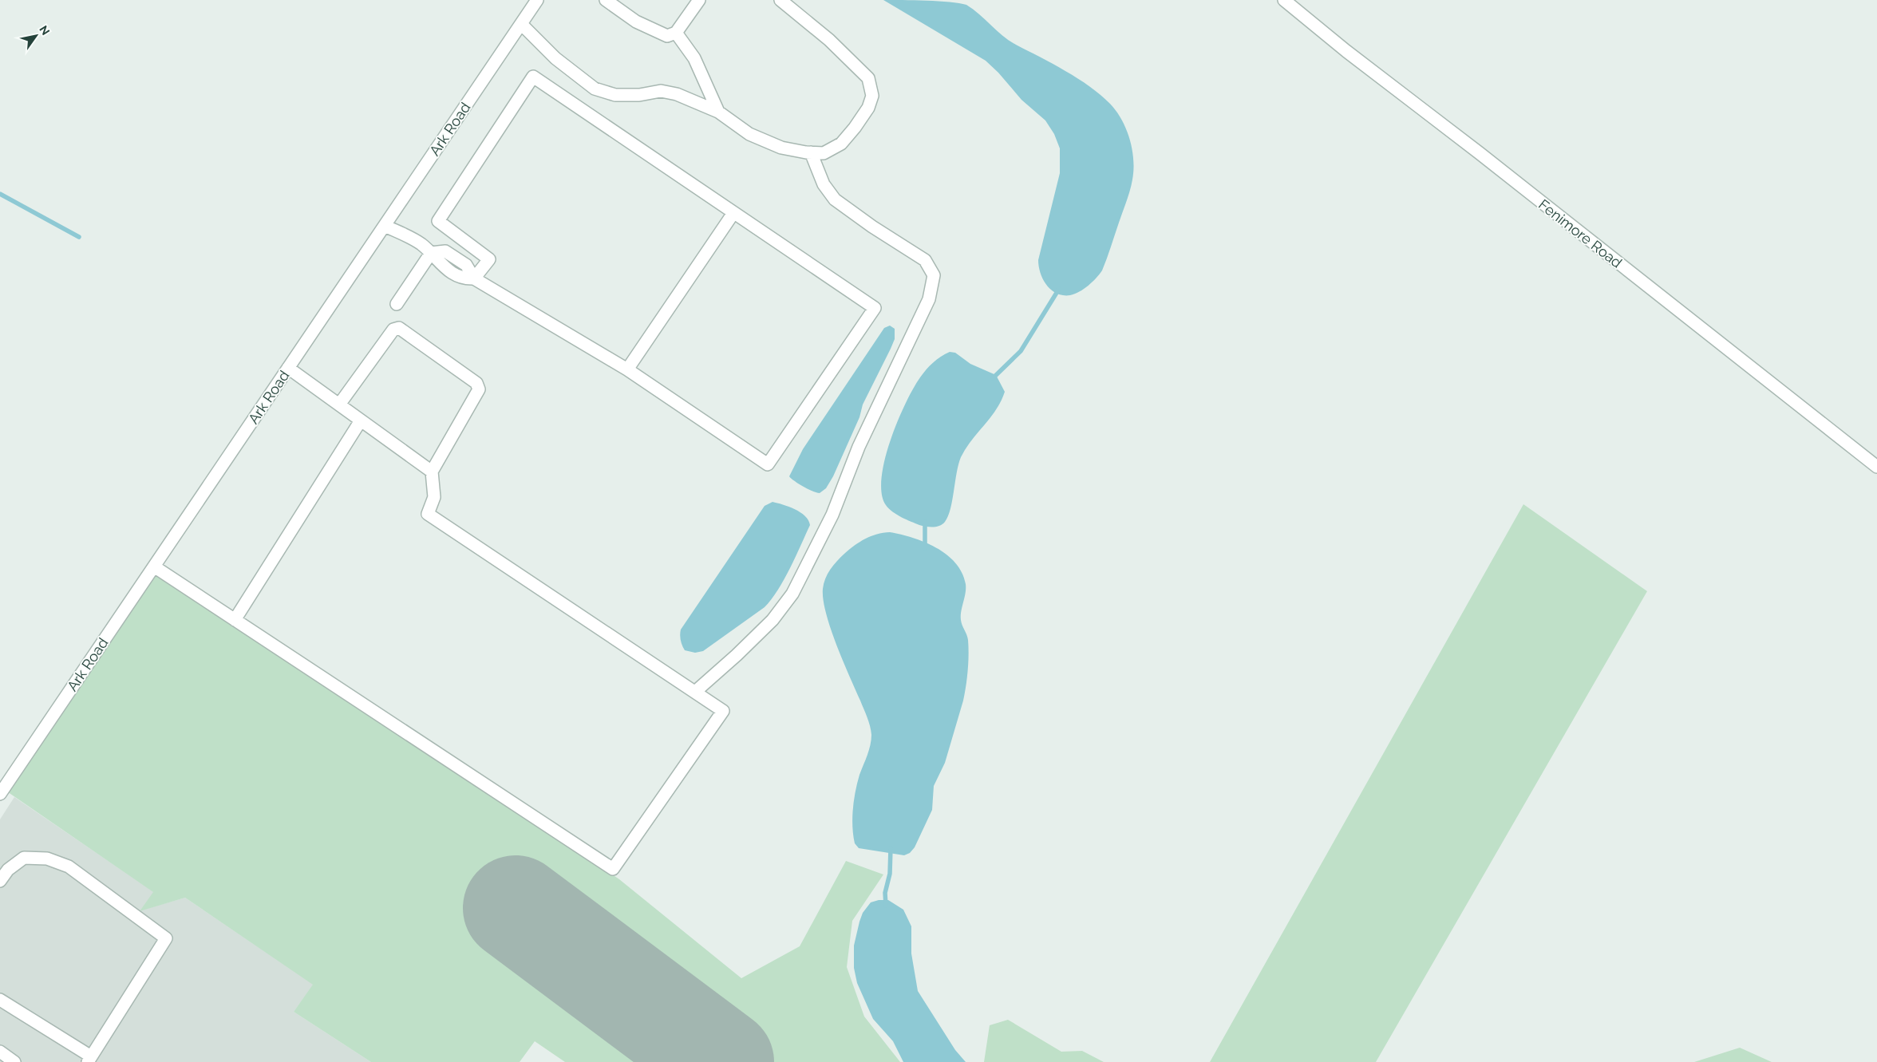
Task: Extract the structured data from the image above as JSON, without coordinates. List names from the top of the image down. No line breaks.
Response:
{"streets":{"street":["Ark Road","Fenimore Road"]},"north":"top right"}
